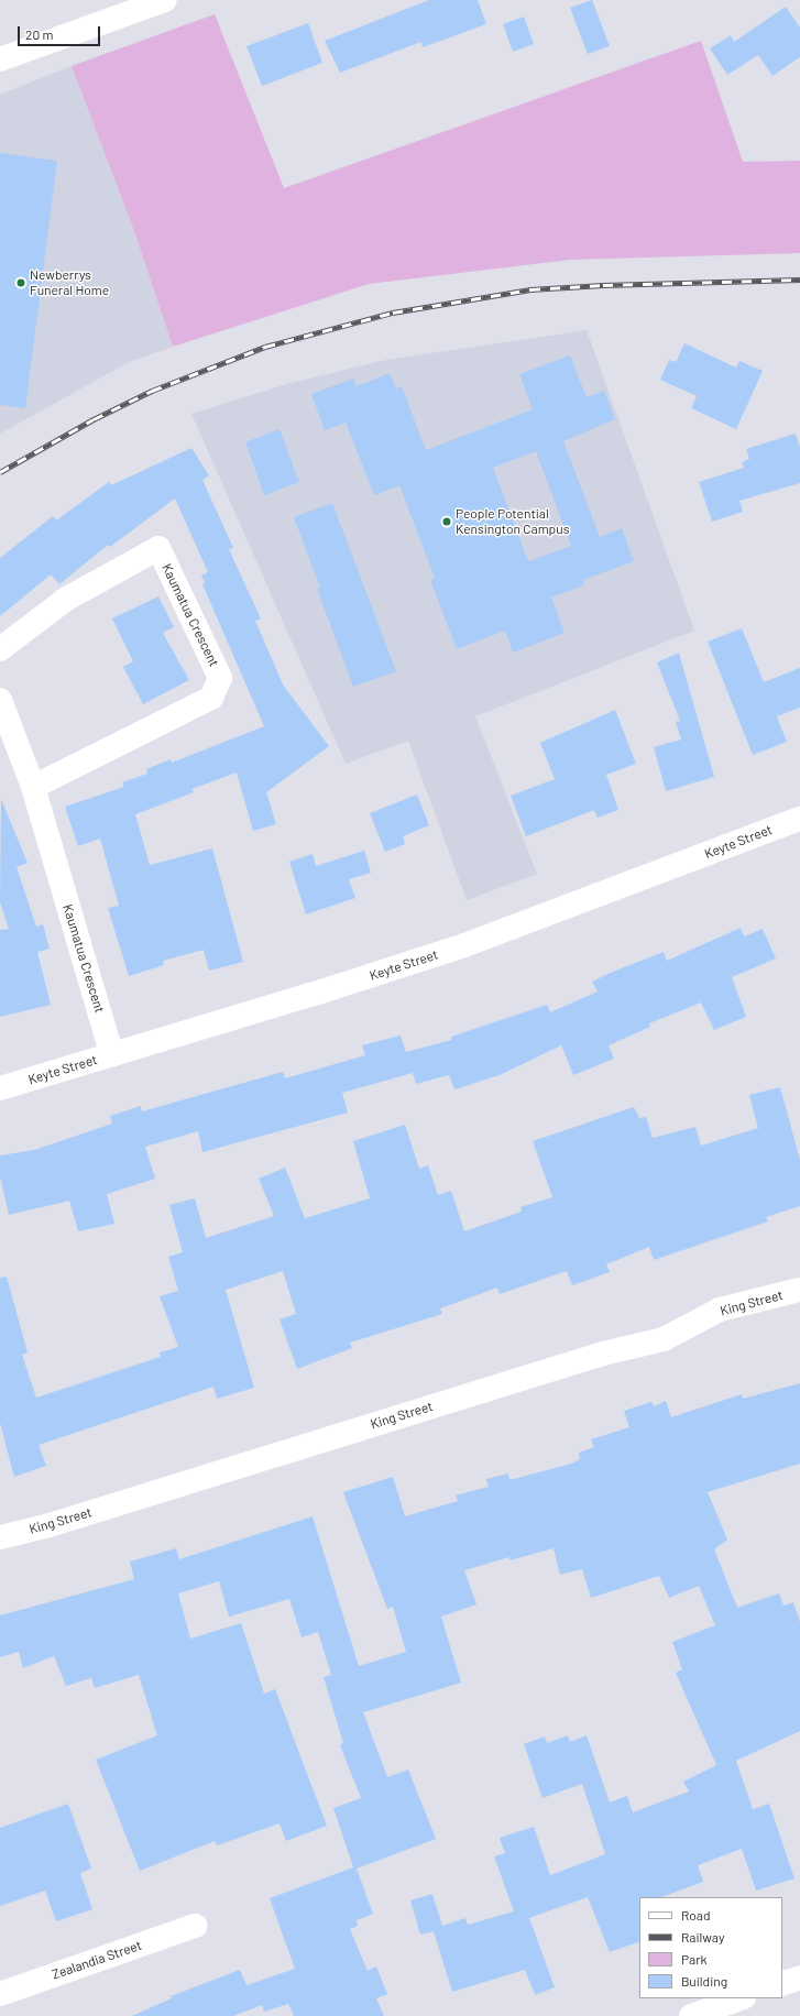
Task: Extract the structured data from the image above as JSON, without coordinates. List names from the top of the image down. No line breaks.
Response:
{"streets":{"street":["Kaumatua Crescent","Keyte Street","King Street","Zealandia Street"]},"crossings":[["Kaumatua Crescent","Keyte Street"]],"places":["Newberrys Funeral Home","People Potential Kensington Campus"],"legend":["Road","Railway","Park","Building"],"scale_bar":"20 m"}
